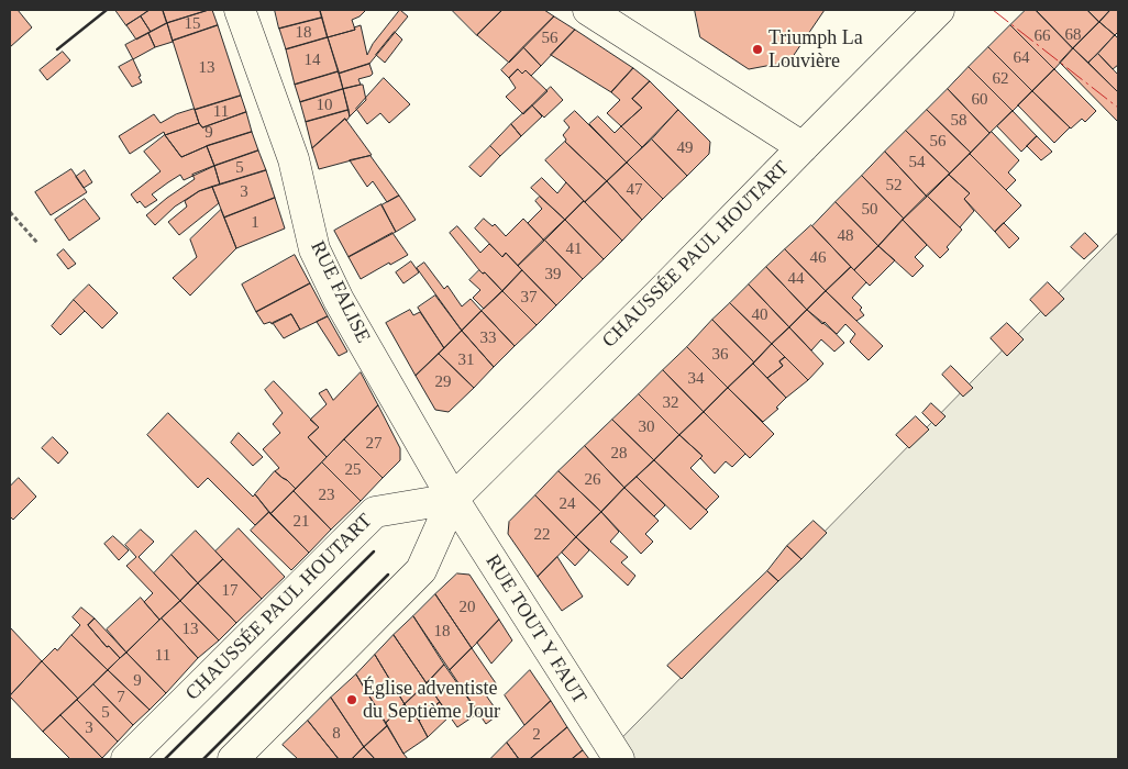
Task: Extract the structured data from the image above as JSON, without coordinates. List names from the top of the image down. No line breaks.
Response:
{"streets":{"street":["CHAUSSÉE PAUL HOUTART","RUE FALISE","RUE TOUT Y FAUT"]},"crossings":[["CHAUSSÉE PAUL HOUTART","RUE FALISE"],["CHAUSSÉE PAUL HOUTART","RUE TOUT Y FAUT"],["RUE FALISE","RUE TOUT Y FAUT"]],"places":["Triumph La Louvière","Église adventiste du Septième Jour"],"house_numbers":["15","18","68","66","56","64","14","13","62","60","10","11","58","9","56","49","54","5","52","47","3","50","1","48","41","46","39","44","37","40","33","36","31","34","29","32","30","27","28","25","26","23","24","21","22","17","20","13","18","11","9","7","5","3","8","2"]}
